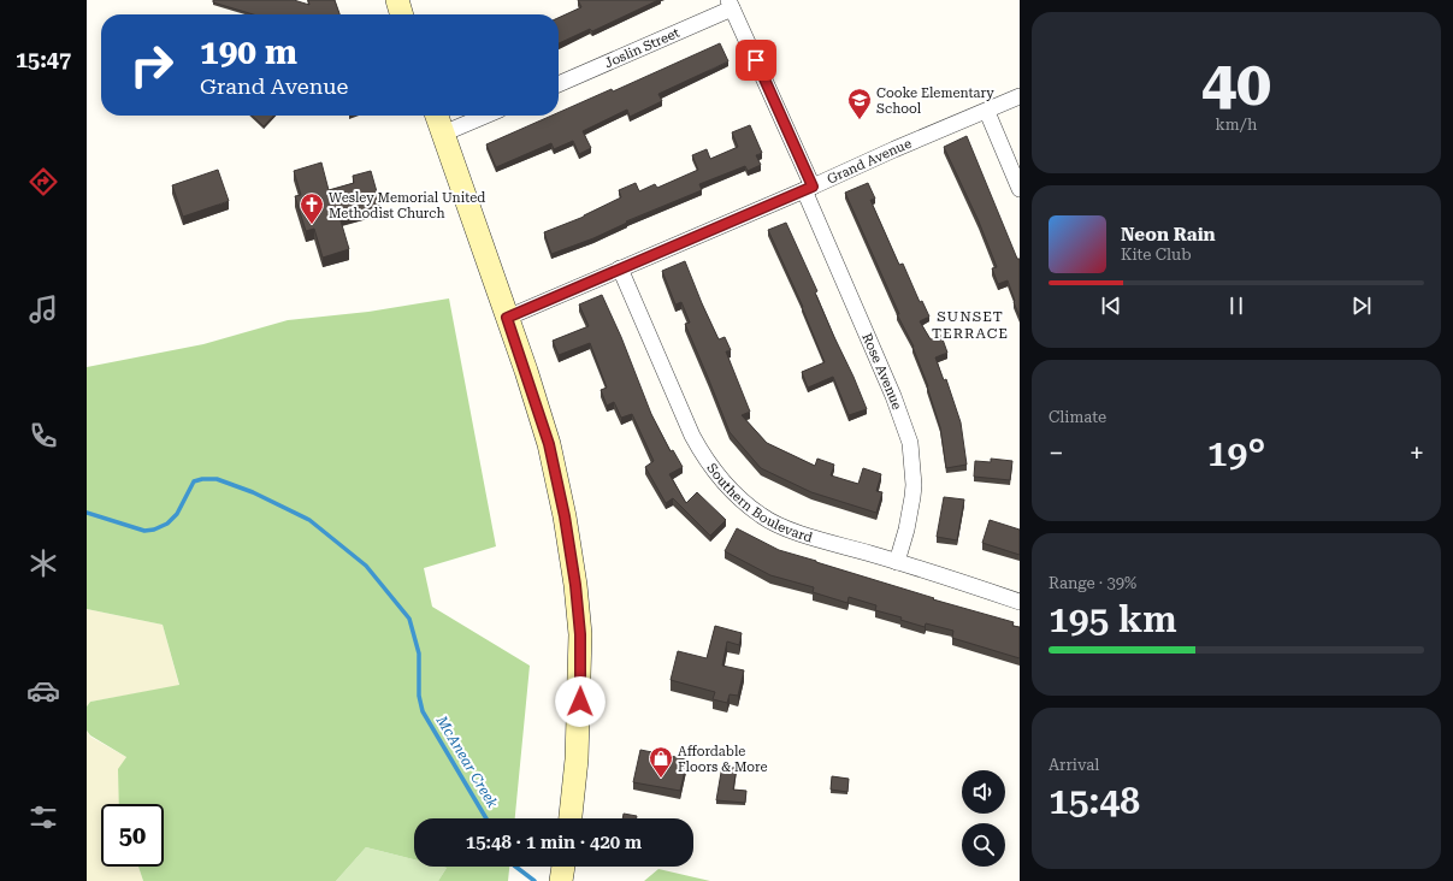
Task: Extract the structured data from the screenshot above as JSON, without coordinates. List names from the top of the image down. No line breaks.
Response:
{"streets":{"street":["Joslin Street","Grand Avenue","Rose Avenue","Southern Boulevard"]},"crossings":[["Joslin Street","Rose Avenue"],["Grand Avenue","Rose Avenue"],["Grand Avenue","Southern Boulevard"],["Rose Avenue","Southern Boulevard"]],"districts":["SUNSET TERRACE"],"water":["McAnear Creek"],"places":{"school or university":["Cooke Elementary School"],"church":["Wesley Memorial United Methodist Church"],"shop":["Affordable Floors & More"]},"page":{"tabs":"15:47","tile":[["40","km/h"],"Climate",["Range · 39%","195 km"],["Arrival","15:48"]],"turn":["190 m","Grand Avenue"],"song":["Neon Rain","Kite Club"],"heat":["−","19°","+"],"limit":"50","trip":"15:48 · 1 min · 420 m"}}
